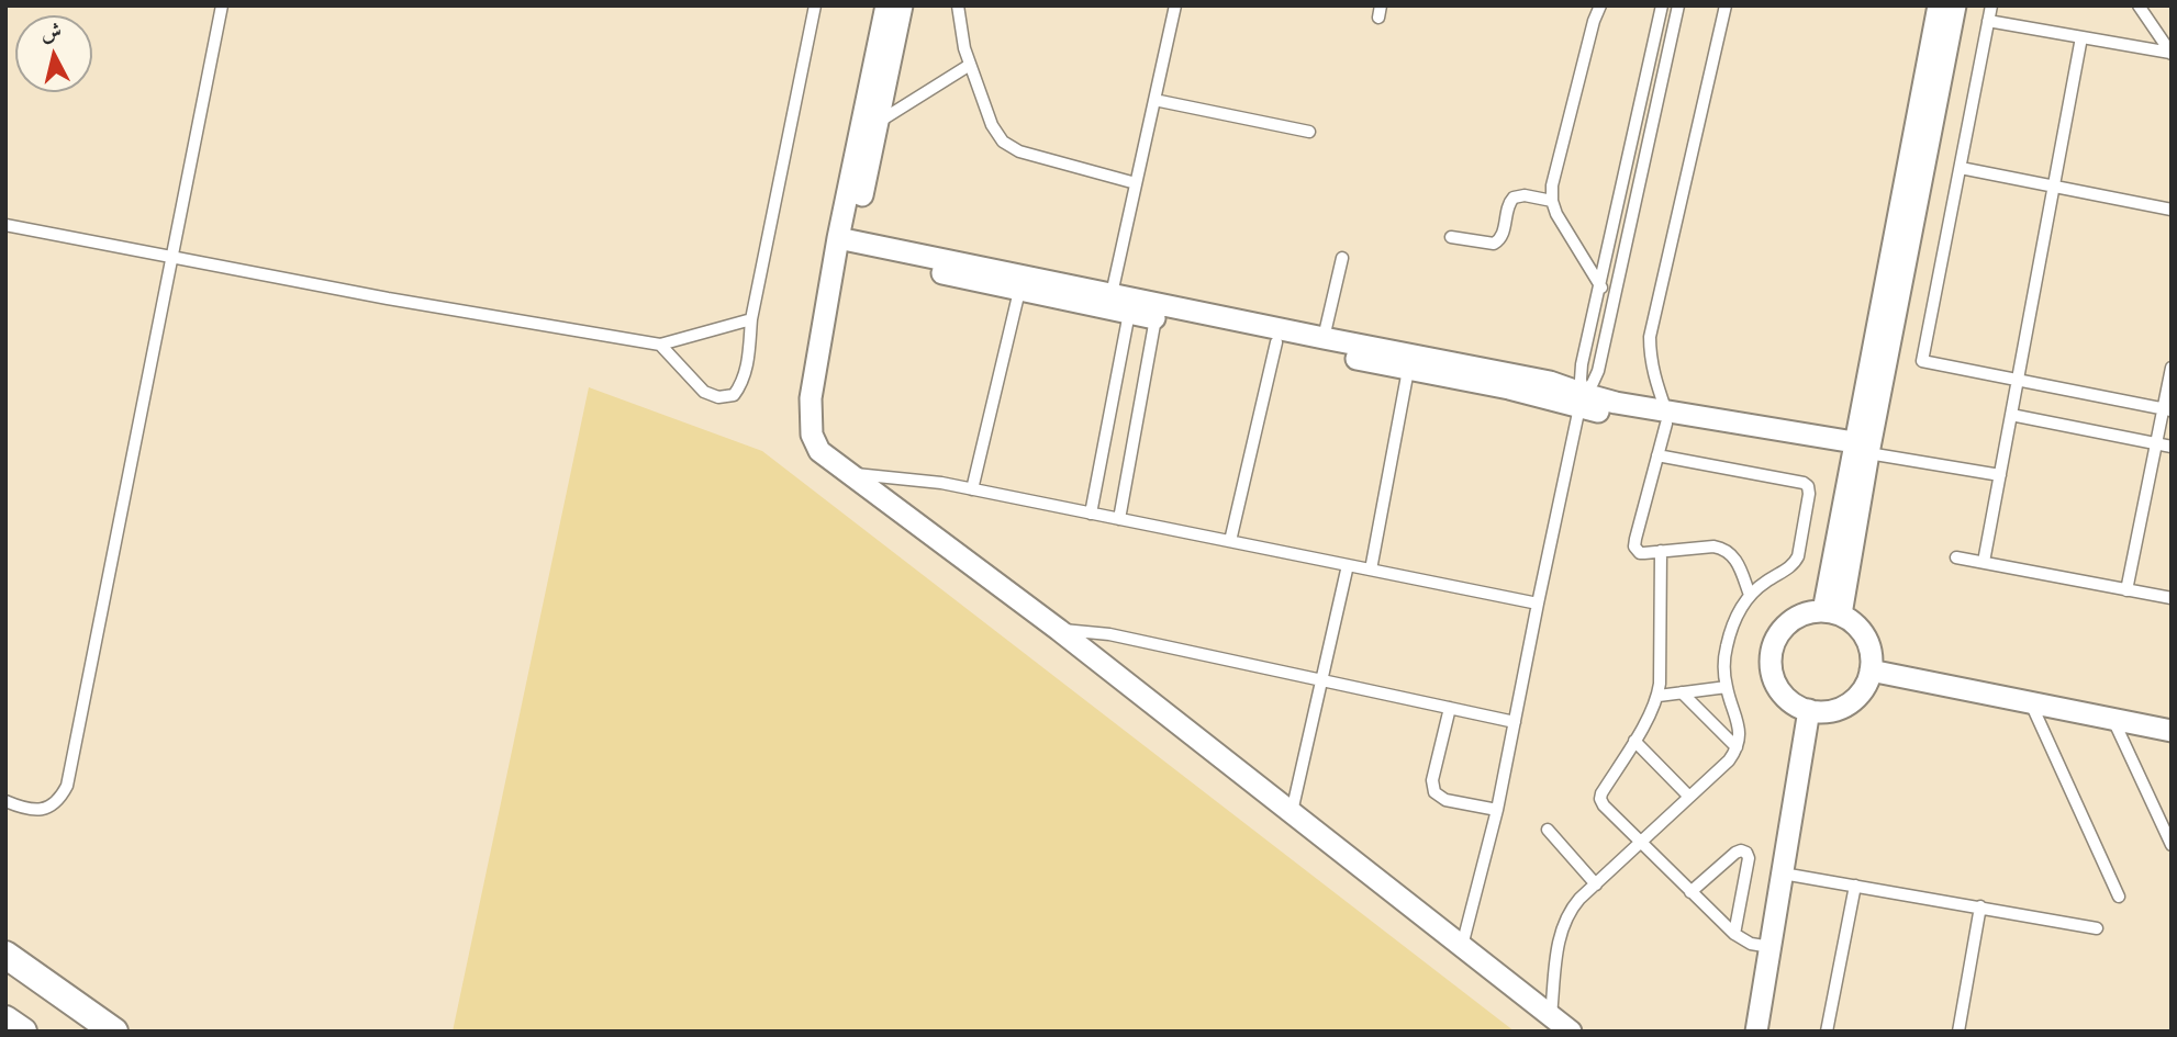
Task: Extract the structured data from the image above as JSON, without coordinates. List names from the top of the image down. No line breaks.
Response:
{"north":"top"}
